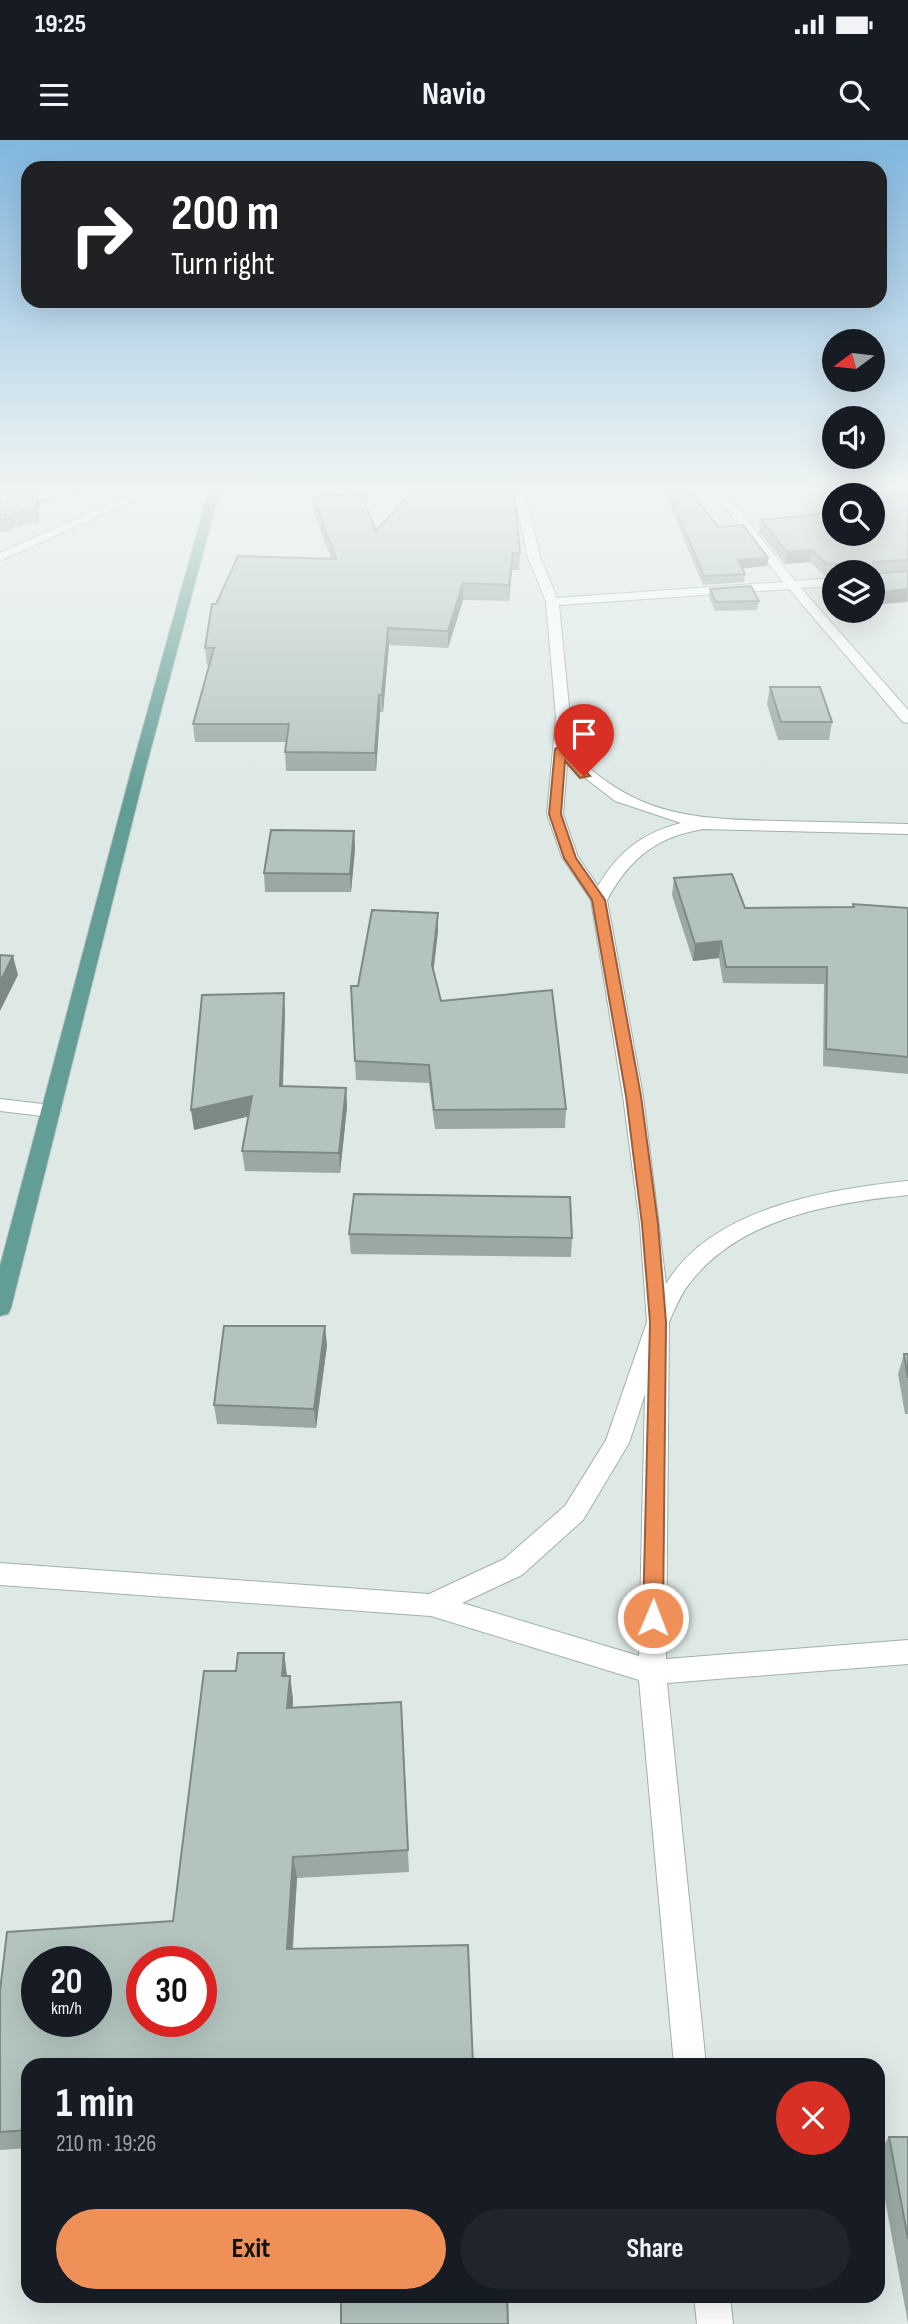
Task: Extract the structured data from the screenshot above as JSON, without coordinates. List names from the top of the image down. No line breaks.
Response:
{"north":"left","page":{"status":"19:25","header":"Navio","turn":["200 m","Turn right"],"speed":"20 km/h","limit":"30","heading":["1 min","210 m · 19:26"],"buttons":["Exit","Share"]}}
